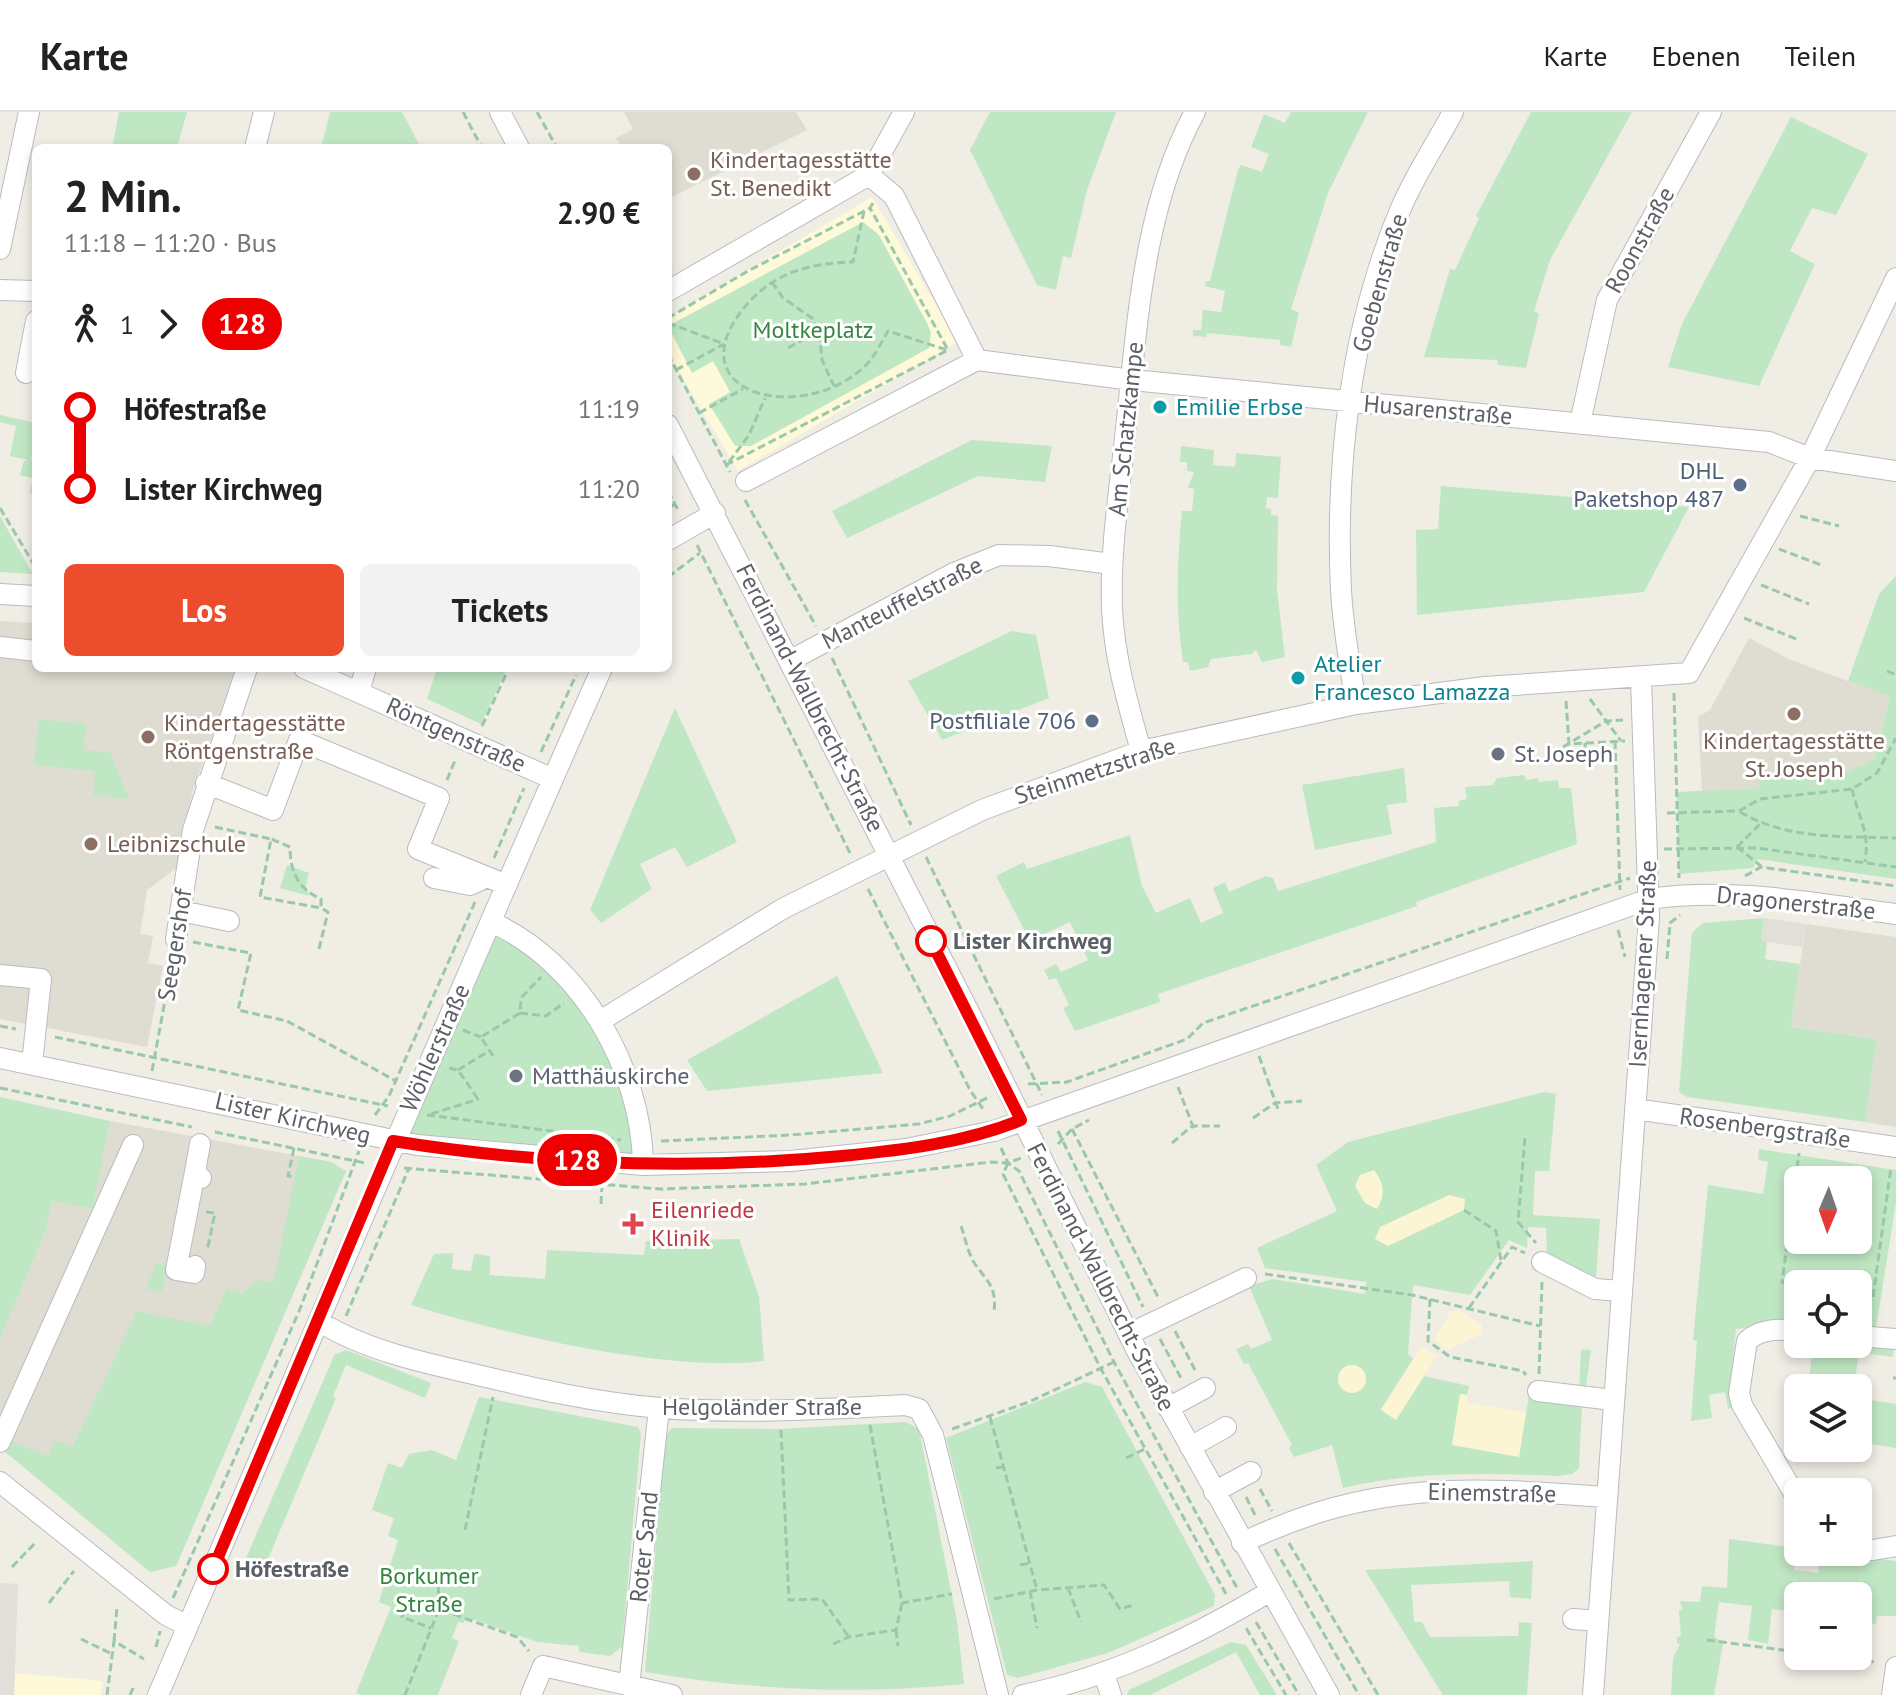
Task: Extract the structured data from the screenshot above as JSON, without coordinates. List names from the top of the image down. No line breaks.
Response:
{"streets":{"street":["Roonstraße","Goebenstraße","Husarenstraße","Am Schatzkampe","Manteuffelstraße","Ferdinand-Wallbrecht-Straße","Röntgenstraße","Steinmetzstraße","Dragonerstraße","Seegershof","Isernhagener Straße","Wöhlerstraße","Lister Kirchweg","Rosenbergstraße","Helgoländer Straße","Einemstraße","Roter Sand"]},"crossings":[["Roonstraße","Husarenstraße"],["Goebenstraße","Husarenstraße"],["Goebenstraße","Steinmetzstraße"],["Husarenstraße","Am Schatzkampe"],["Am Schatzkampe","Manteuffelstraße"],["Am Schatzkampe","Steinmetzstraße"],["Manteuffelstraße","Ferdinand-Wallbrecht-Straße"],["Ferdinand-Wallbrecht-Straße","Steinmetzstraße"],["Ferdinand-Wallbrecht-Straße","Lister Kirchweg"],["Ferdinand-Wallbrecht-Straße","Einemstraße"],["Röntgenstraße","Wöhlerstraße"],["Steinmetzstraße","Isernhagener Straße"],["Dragonerstraße","Isernhagener Straße"],["Dragonerstraße","Lister Kirchweg"],["Seegershof","Lister Kirchweg"],["Isernhagener Straße","Lister Kirchweg"],["Isernhagener Straße","Rosenbergstraße"],["Isernhagener Straße","Einemstraße"],["Wöhlerstraße","Lister Kirchweg"],["Wöhlerstraße","Helgoländer Straße"],["Helgoländer Straße","Roter Sand"]],"parks":["Moltkeplatz","Borkumer Straße"],"places":{"other":["Kindertagesstätte St. Benedikt","Emilie Erbse","DHL Paketshop 487","Atelier Francesco Lamazza","Kindertagesstätte St. Joseph","Postfiliale 706","Kindertagesstätte Röntgenstraße","St. Joseph","Leibnizschule","Lister Kirchweg","Matthäuskirche","Höfestraße"],"health":["Eilenriede Klinik"]},"lines":["bus line 128"],"north":"bottom","page":{"header":"Karte","nav":["Karte","Ebenen","Teilen"],"on_map":"128","heading":["2 Min.","11:18 – 11:20 · Bus","2.90 €"],"legs":["1","128"],"list":[{"name":"Höfestraße","value":"11:19"},{"name":"Lister Kirchweg","value":"11:20"}],"buttons":["Los","Tickets"],"map_buttons":["+","−"]}}
